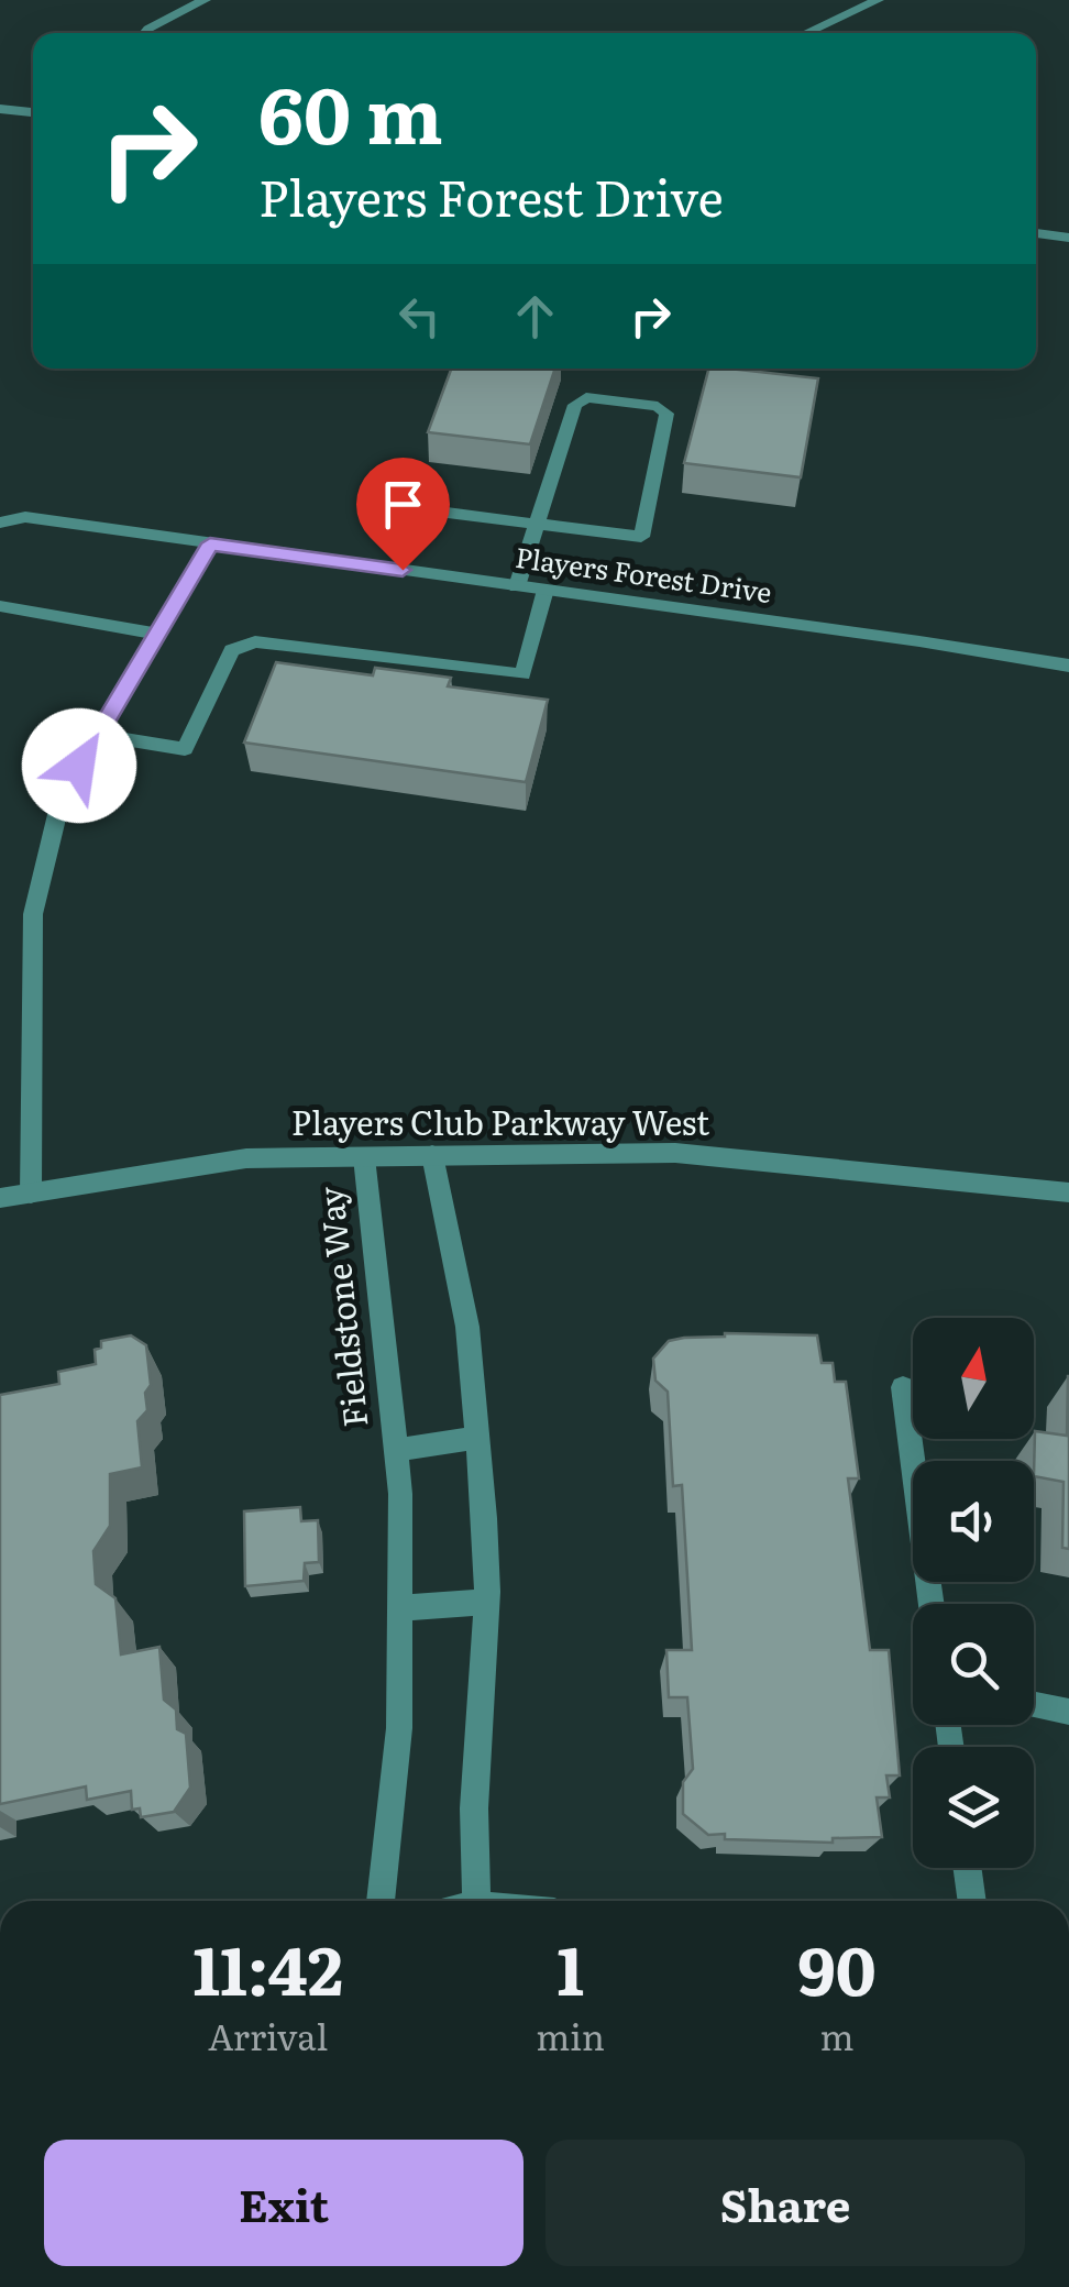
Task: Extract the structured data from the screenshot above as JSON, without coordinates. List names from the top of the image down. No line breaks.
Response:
{"streets":{"street":["Players Forest Drive","Players Club Parkway West","Fieldstone Way"]},"crossings":[["Players Club Parkway West","Fieldstone Way"]],"north":"top","page":{"turn":["60 m","Players Forest Drive"],"eta":["11:42","Arrival","1","min","90","m"],"buttons":["Exit","Share"]}}
